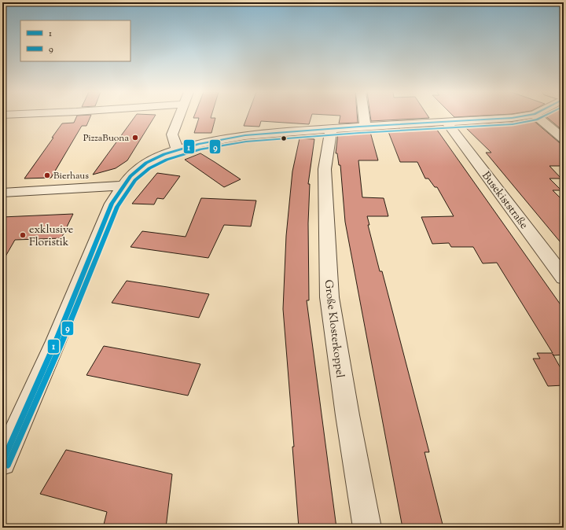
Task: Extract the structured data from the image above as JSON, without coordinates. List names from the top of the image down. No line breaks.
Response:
{"streets":{"street":["Busekiststraße","Große Klosterkoppel"]},"places":["PizzaBuona","Bierhaus","exklusive Floristik"],"lines":["transit line 1","transit line 9"],"legend":["1","9"]}
